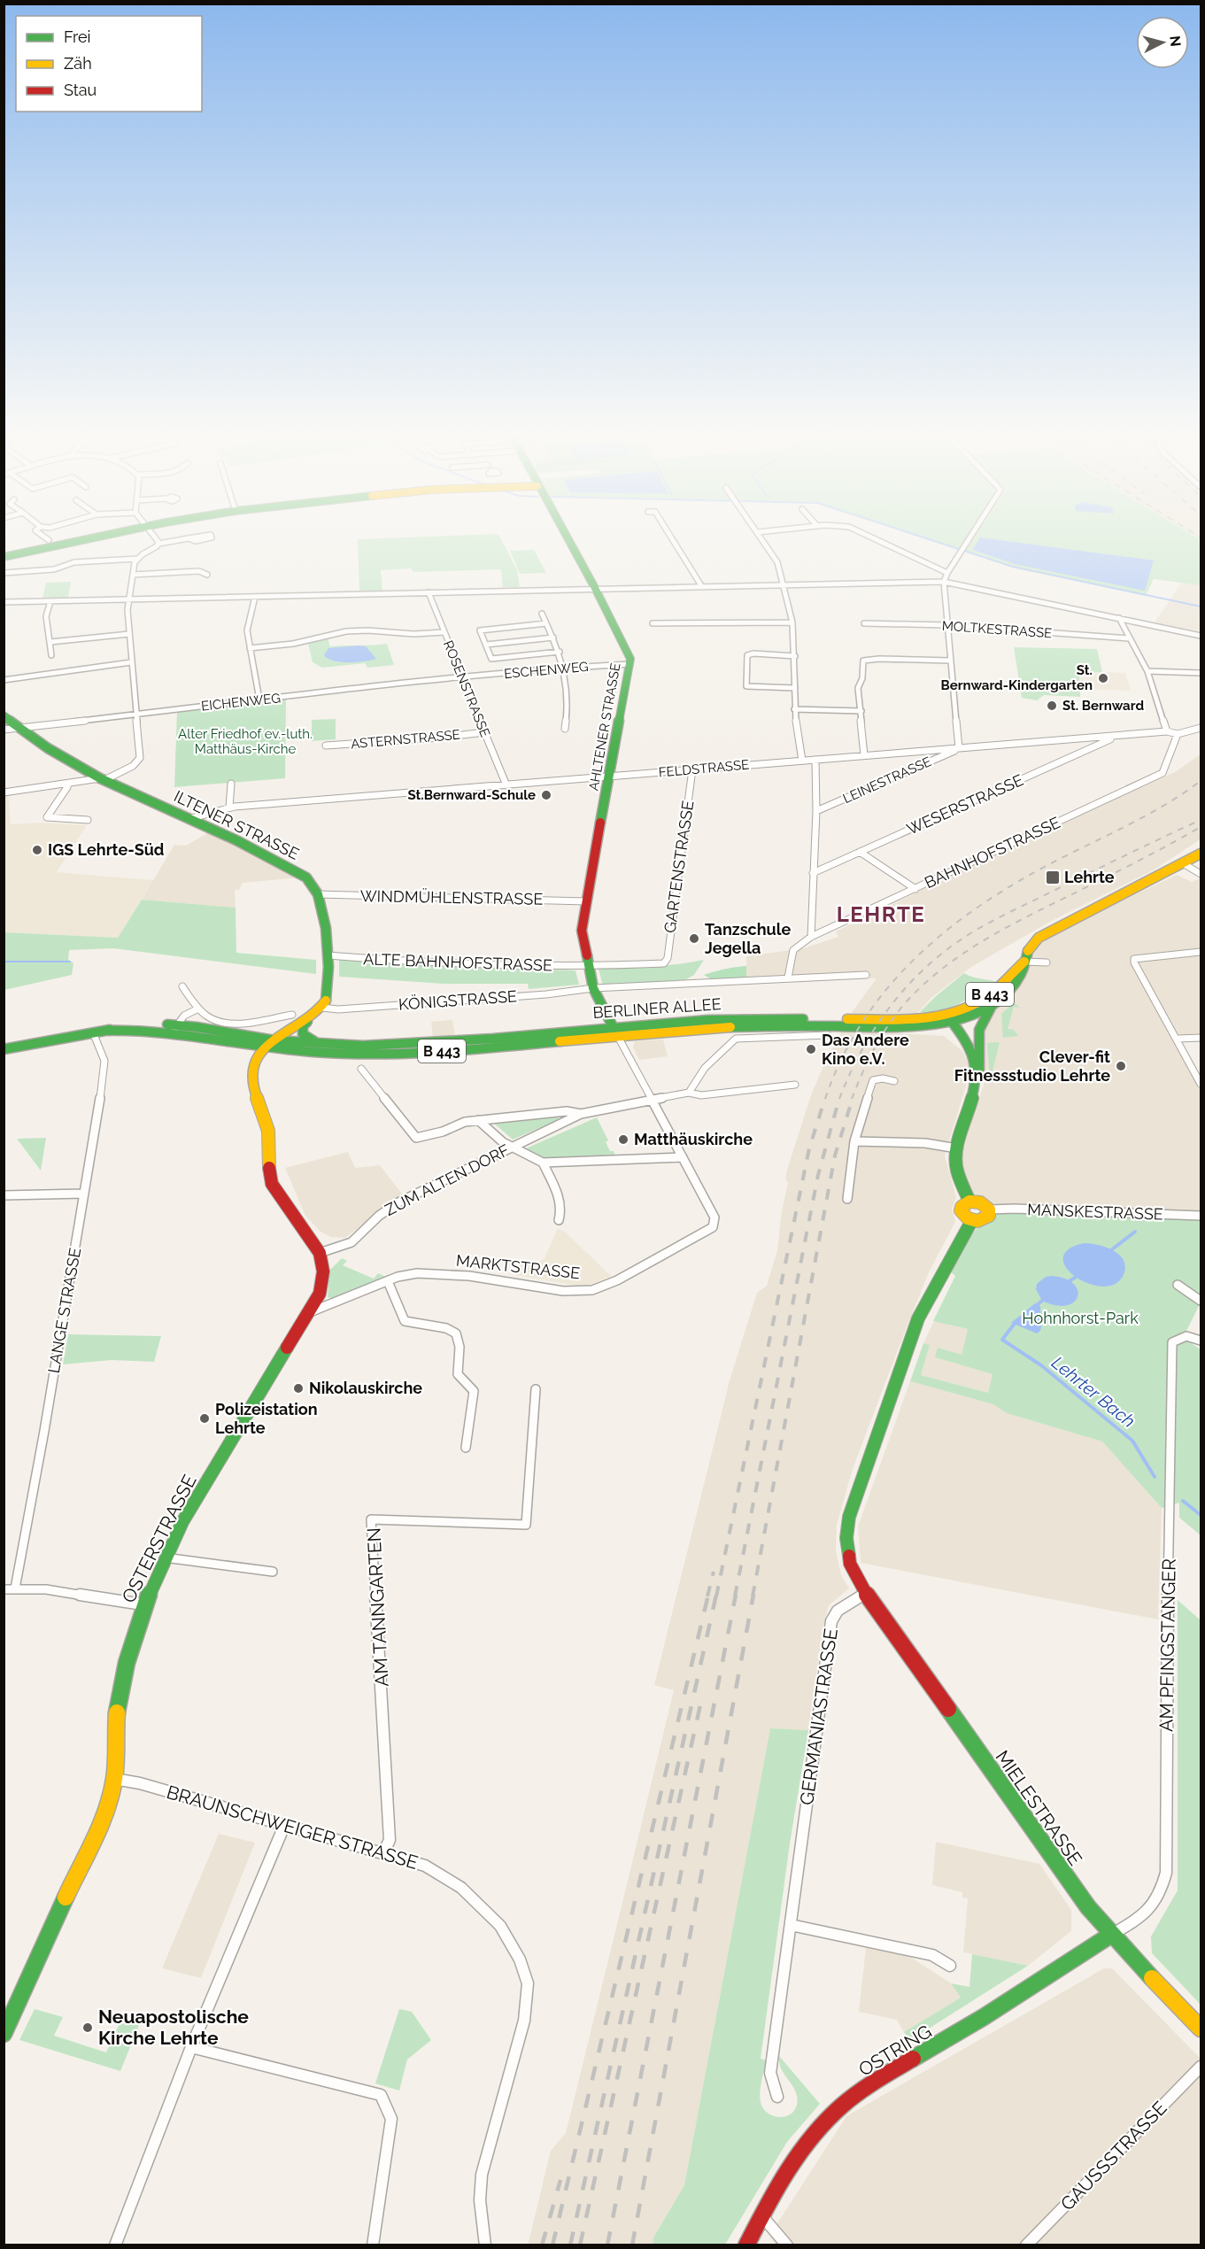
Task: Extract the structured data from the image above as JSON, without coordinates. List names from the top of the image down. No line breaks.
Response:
{"streets":{"street":["MOLTKESTRASSE","ESCHENWEG","ROSENSTRASSE","EICHENWEG","AHLTENER STRASSE","ASTERNSTRASSE","FELDSTRASSE","LEINESTRASSE","WESERSTRASSE","ILTENER STRASSE","BAHNHOFSTRASSE","GARTENSTRASSE","WINDMÜHLENSTRASSE","ALTE BAHNHOFSTRASSE","B 443","KÖNIGSTRASSE","BERLINER ALLEE","ZUM ALTEN DORF","MANSKESTRASSE","MARKTSTRASSE","LANGE STRASSE","OSTERSTRASSE","AM TANNGARTEN","AM PFINGSTANGER","GERMANIASTRASSE","MIELESTRASSE","BRAUNSCHWEIGER STRASSE","OSTRING","GAUSSSTRASSE"]},"crossings":[["ESCHENWEG","ROSENSTRASSE"],["ESCHENWEG","EICHENWEG"],["ESCHENWEG","AHLTENER STRASSE"],["ROSENSTRASSE","EICHENWEG"],["ROSENSTRASSE","ASTERNSTRASSE"],["ROSENSTRASSE","FELDSTRASSE"],["EICHENWEG","ILTENER STRASSE"],["AHLTENER STRASSE","FELDSTRASSE"],["AHLTENER STRASSE","WINDMÜHLENSTRASSE"],["AHLTENER STRASSE","ALTE BAHNHOFSTRASSE"],["AHLTENER STRASSE","KÖNIGSTRASSE"],["AHLTENER STRASSE","MARKTSTRASSE"],["FELDSTRASSE","LEINESTRASSE"],["FELDSTRASSE","WESERSTRASSE"],["FELDSTRASSE","ILTENER STRASSE"],["FELDSTRASSE","BAHNHOFSTRASSE"],["FELDSTRASSE","GARTENSTRASSE"],["ILTENER STRASSE","WINDMÜHLENSTRASSE"],["ILTENER STRASSE","ALTE BAHNHOFSTRASSE"],["ILTENER STRASSE","KÖNIGSTRASSE"],["GARTENSTRASSE","ALTE BAHNHOFSTRASSE"],["B 443","BERLINER ALLEE"],["B 443","LANGE STRASSE"],["KÖNIGSTRASSE","MARKTSTRASSE"],["BERLINER ALLEE","MARKTSTRASSE"],["ZUM ALTEN DORF","OSTERSTRASSE"],["OSTERSTRASSE","BRAUNSCHWEIGER STRASSE"],["AM TANNGARTEN","BRAUNSCHWEIGER STRASSE"],["AM PFINGSTANGER","MIELESTRASSE"],["AM PFINGSTANGER","OSTRING"],["GERMANIASTRASSE","MIELESTRASSE"],["MIELESTRASSE","OSTRING"]],"districts":["LEHRTE"],"water":["Lehrter Bach"],"parks":["Alter Friedhof ev.-luth. Matthäus-Kirche","Hohnhorst-Park"],"places":{"other":["St. Bernward-Kindergarten","St. Bernward","St.Bernward-Schule","IGS Lehrte-Süd","Tanzschule Jegella","Das Andere Kino e.V.","Clever-fit Fitnessstudio Lehrte","Matthäuskirche","Nikolauskirche","Polizeistation Lehrte","Neuapostolische Kirche Lehrte"],"transit":["Lehrte"]},"legend":["Frei","Zäh","Stau"],"north":"right"}
